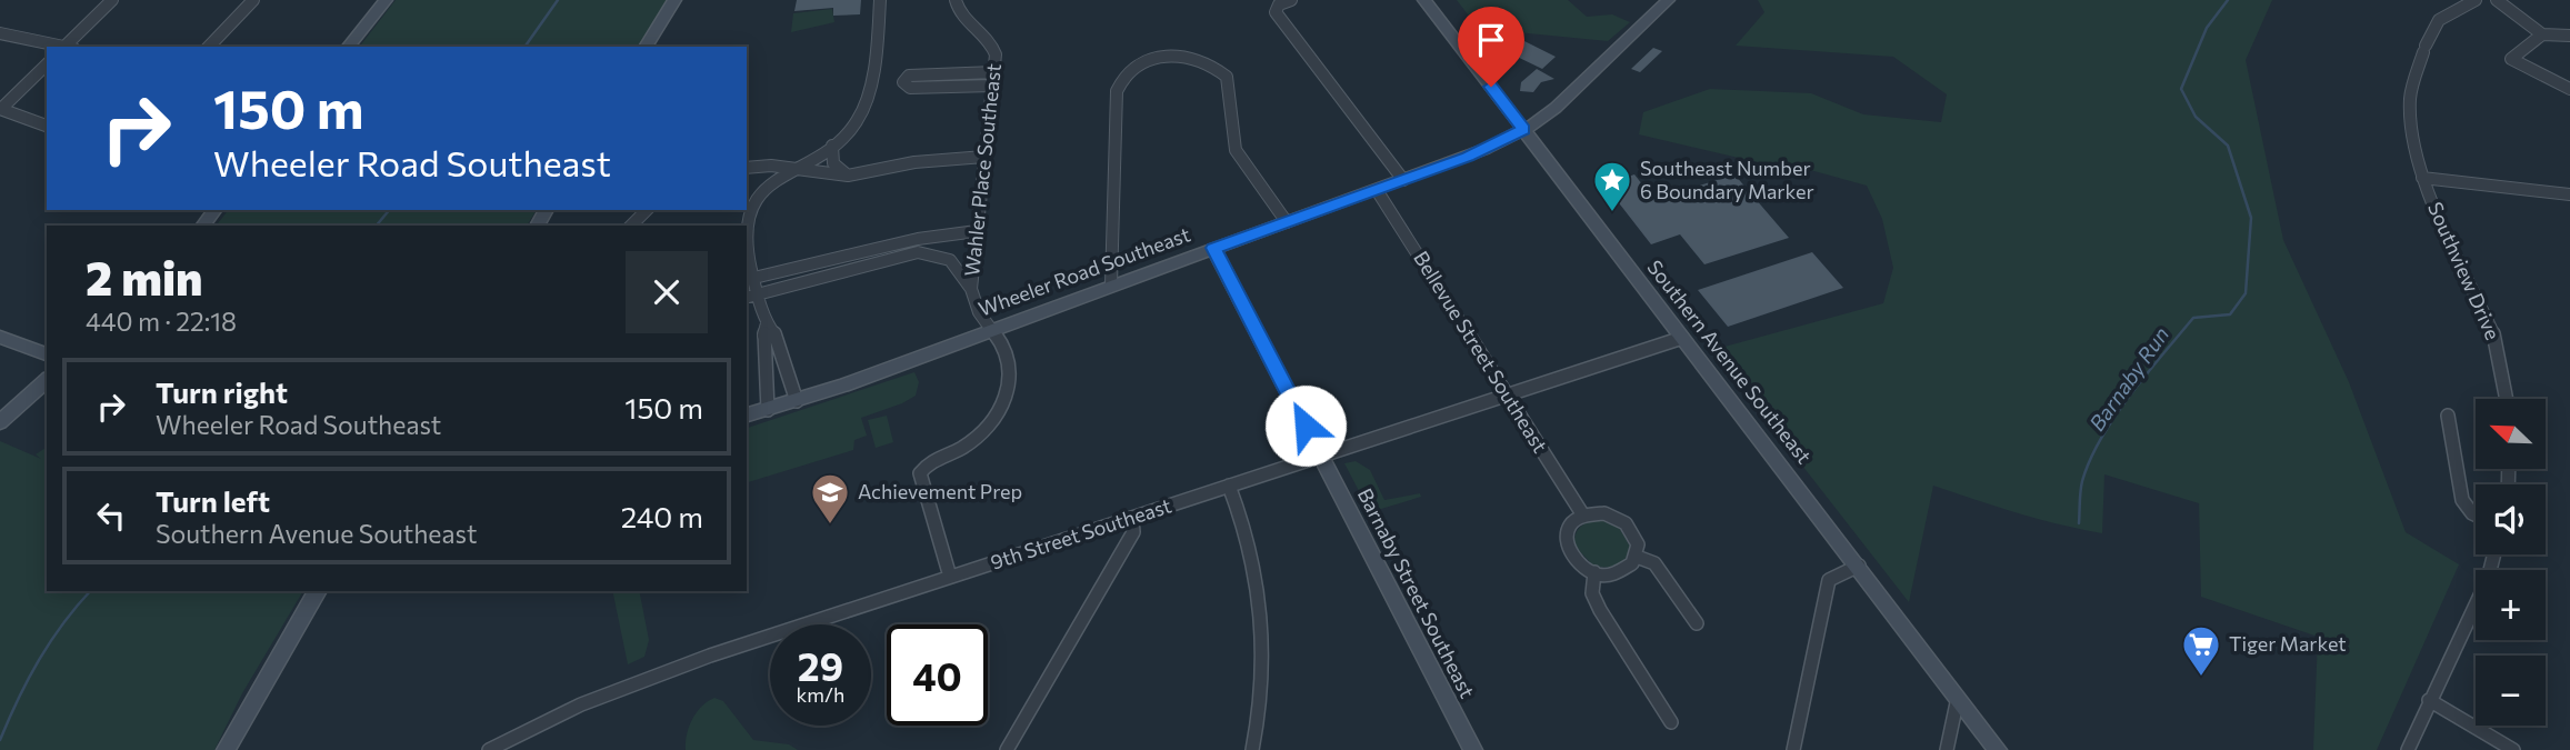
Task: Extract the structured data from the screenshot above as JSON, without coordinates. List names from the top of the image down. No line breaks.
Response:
{"streets":{"main road":["Wheeler Road Southeast","Southern Avenue Southeast","Barnaby Street Southeast"],"street":["Wahler Place Southeast","Southview Drive","Bellevue Street Southeast","9th Street Southeast"]},"crossings":[["Wahler Place Southeast","Wheeler Road Southeast"],["Wahler Place Southeast","9th Street Southeast"],["Wheeler Road Southeast","Bellevue Street Southeast"],["Wheeler Road Southeast","Southern Avenue Southeast"],["Wheeler Road Southeast","Barnaby Street Southeast"],["Bellevue Street Southeast","9th Street Southeast"],["Southern Avenue Southeast","9th Street Southeast"],["9th Street Southeast","Barnaby Street Southeast"]],"water":["Barnaby Run"],"places":{"place":["Southeast Number 6 Boundary Marker"],"school or university":["Achievement Prep"],"supermarket":["Tiger Market"]},"north":"top left","page":{"turn":["150 m","Wheeler Road Southeast"],"heading":["2 min","440 m · 22:18"],"list":[{"name":"Turn right","note":"Wheeler Road Southeast","value":"150 m"},{"name":"Turn left","note":"Southern Avenue Southeast","value":"240 m"}],"map_buttons":["+","−"],"speed":"29 km/h","limit":"40"}}
